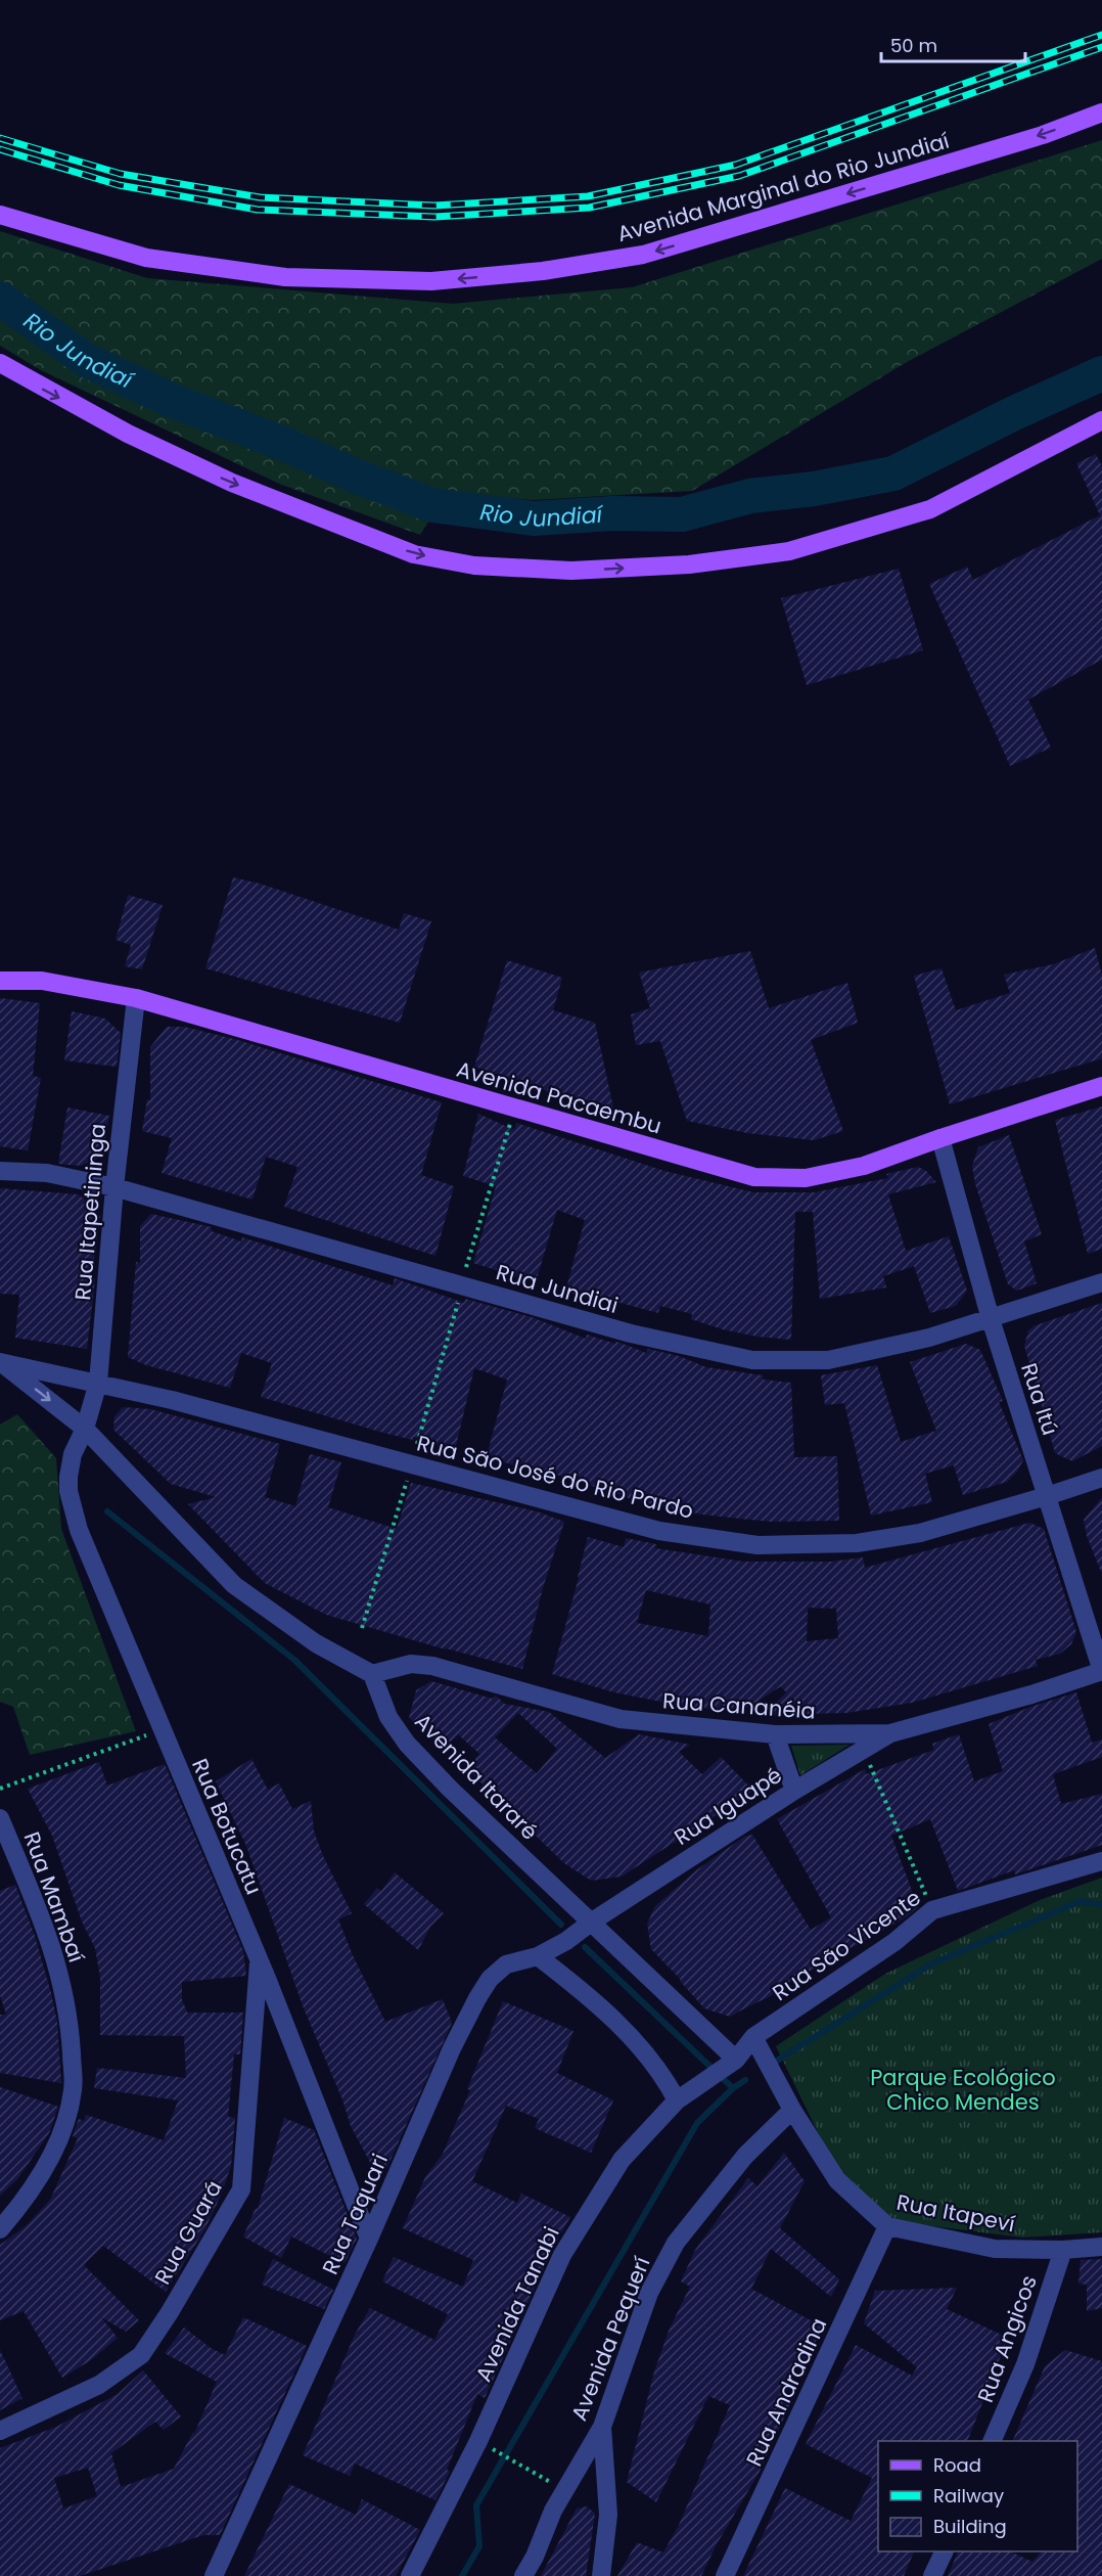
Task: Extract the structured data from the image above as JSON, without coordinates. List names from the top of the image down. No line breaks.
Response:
{"streets":{"main road":["Avenida Marginal do Rio Jundiaí","Avenida Pacaembu"],"street":["Rua Itapetininga","Rua Jundiai","Rua Itú","Rua São José do Rio Pardo","Rua Cananéia","Avenida Itararé","Rua Iguapé","Rua Botucatu","Rua Mambaí","Rua São Vicente","Rua Itapeví","Rua Taquari","Rua Guará","Avenida Tanabi","Avenida Pequerí","Rua Angicos","Rua Andradina"]},"crossings":[["Avenida Pacaembu","Rua Itapetininga"],["Avenida Pacaembu","Rua Itú"],["Rua Itapetininga","Rua Jundiai"],["Rua Itapetininga","Rua São José do Rio Pardo"],["Rua Itapetininga","Rua Botucatu"],["Rua Jundiai","Rua Itú"],["Rua Itú","Rua São José do Rio Pardo"],["Rua Itú","Rua Cananéia"],["Rua Cananéia","Avenida Itararé"],["Rua Cananéia","Rua Iguapé"],["Avenida Itararé","Rua Iguapé"],["Avenida Itararé","Rua São Vicente"],["Avenida Itararé","Rua Taquari"],["Avenida Itararé","Avenida Tanabi"],["Rua Iguapé","Rua Taquari"],["Rua Botucatu","Rua Taquari"],["Rua Botucatu","Rua Guará"],["Rua São Vicente","Rua Itapeví"],["Rua São Vicente","Avenida Tanabi"],["Rua Itapeví","Avenida Pequerí"],["Rua Itapeví","Rua Angicos"],["Rua Itapeví","Rua Andradina"]],"one_way":["Avenida Marginal do Rio Jundiaí"],"water":["Rio Jundiaí"],"parks":["Parque Ecológico Chico Mendes"],"legend":["Road","Railway","Building"],"scale_bar":"50 m"}
